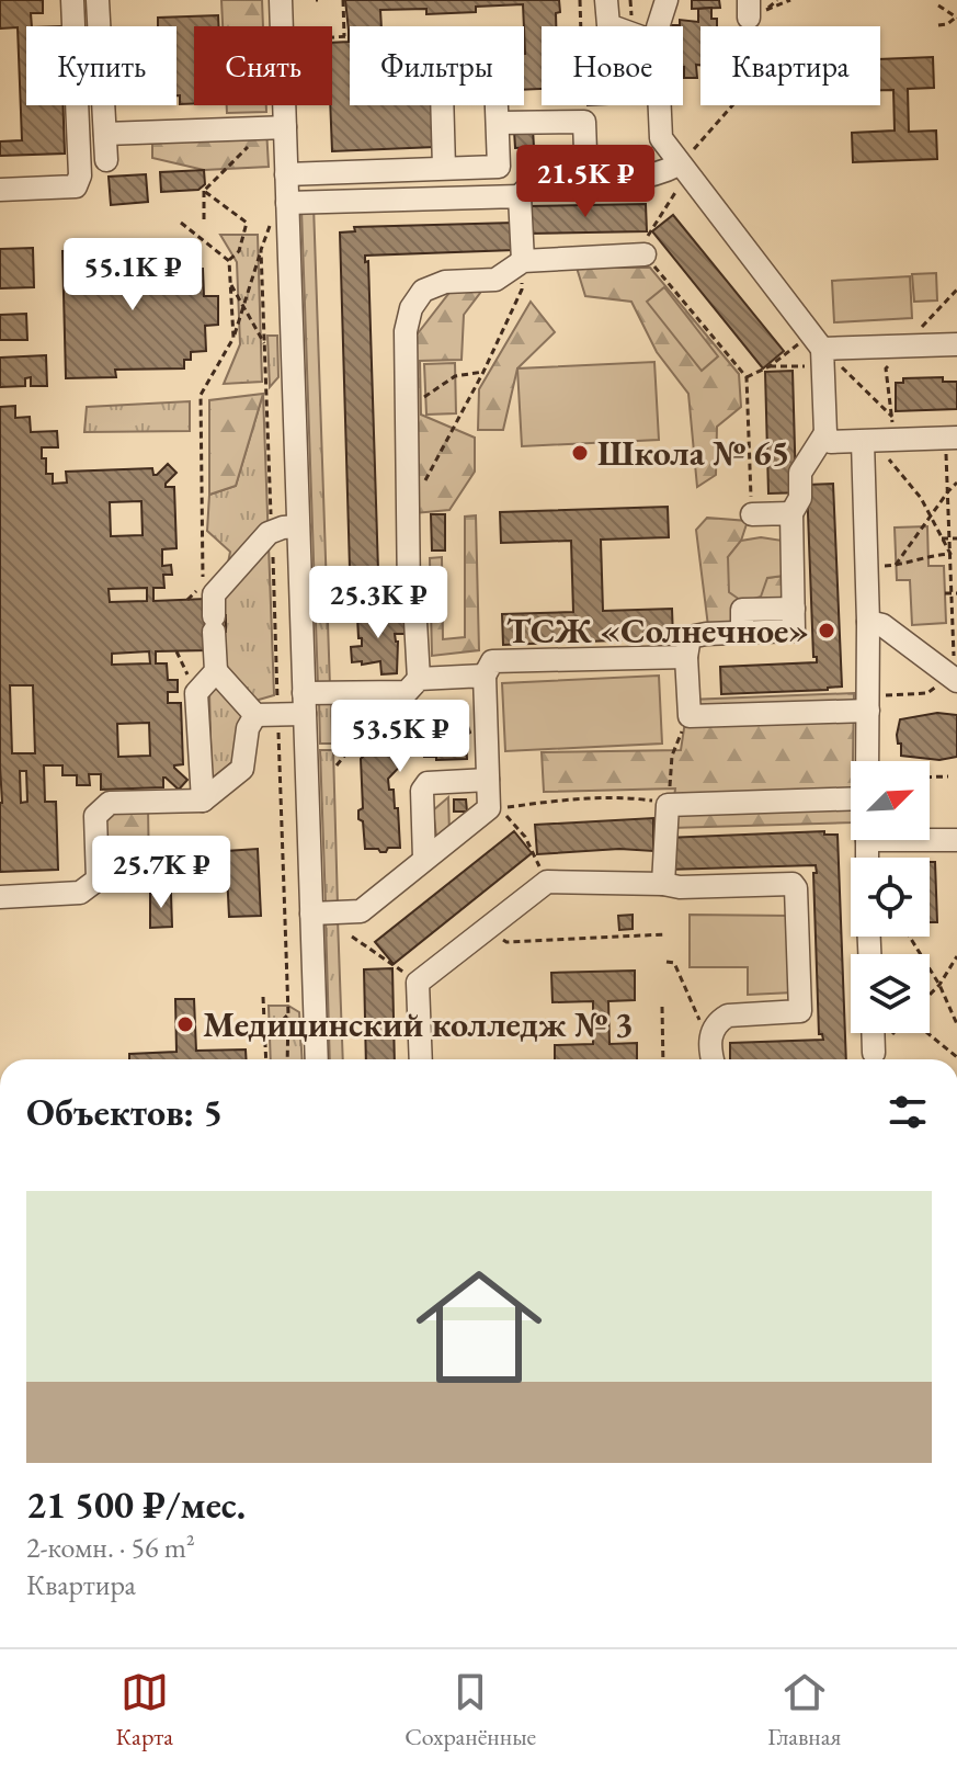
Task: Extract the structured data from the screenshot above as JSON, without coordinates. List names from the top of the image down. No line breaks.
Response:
{"places":["Школа № 65","ТСЖ «Солнечное»","Медицинский колледж № 3"],"north":"top right","page":{"chip":["Купить","Снять","Фильтры","Новое","Квартира"],"price":["21.5K ₽","55.1K ₽","25.3K ₽","53.5K ₽","25.7K ₽"],"heading":"Объектов: 5","list":[{"name":"21 500 ₽/мес.","note":"2-комн. · 56 m² · Квартира"}],"tabs":["Карта","Сохранённые","Главная"]}}
